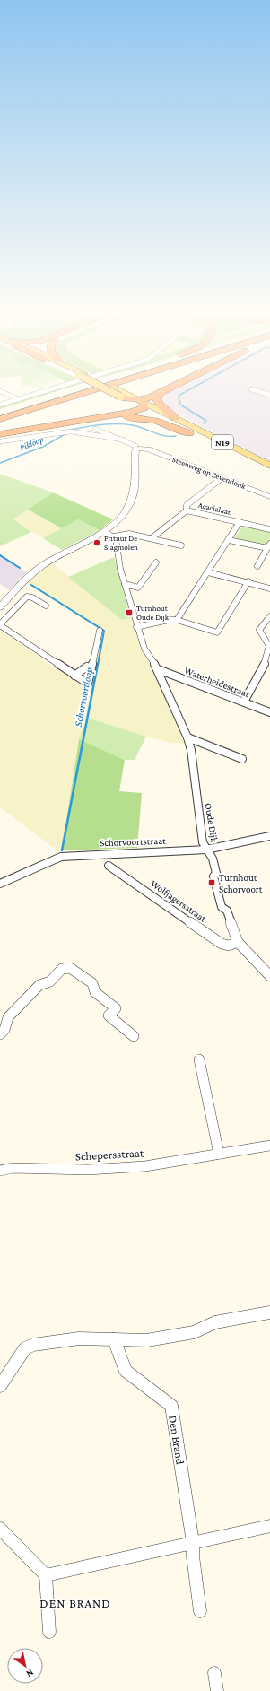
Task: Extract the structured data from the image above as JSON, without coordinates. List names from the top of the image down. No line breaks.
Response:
{"streets":{"main road":["N19"],"street":["Steenweg op Zevendonk","Acacialaan","Waterheidestraat","Oude Dijk","Schorvoortstraat","Wolfjagersstraat","Schepersstraat","Den Brand"]},"crossings":[["Steenweg op Zevendonk","Acacialaan"],["Waterheidestraat","Oude Dijk"],["Oude Dijk","Schorvoortstraat"],["Oude Dijk","Wolfjagersstraat"]],"districts":["DEN BRAND"],"water":["Pikloop","Schorvoortloop"],"places":{"other":["Frituur De Slagmolen"],"transit":["Turnhout Oude Dijk","Turnhout Schorvoort"]},"north":"bottom right"}
